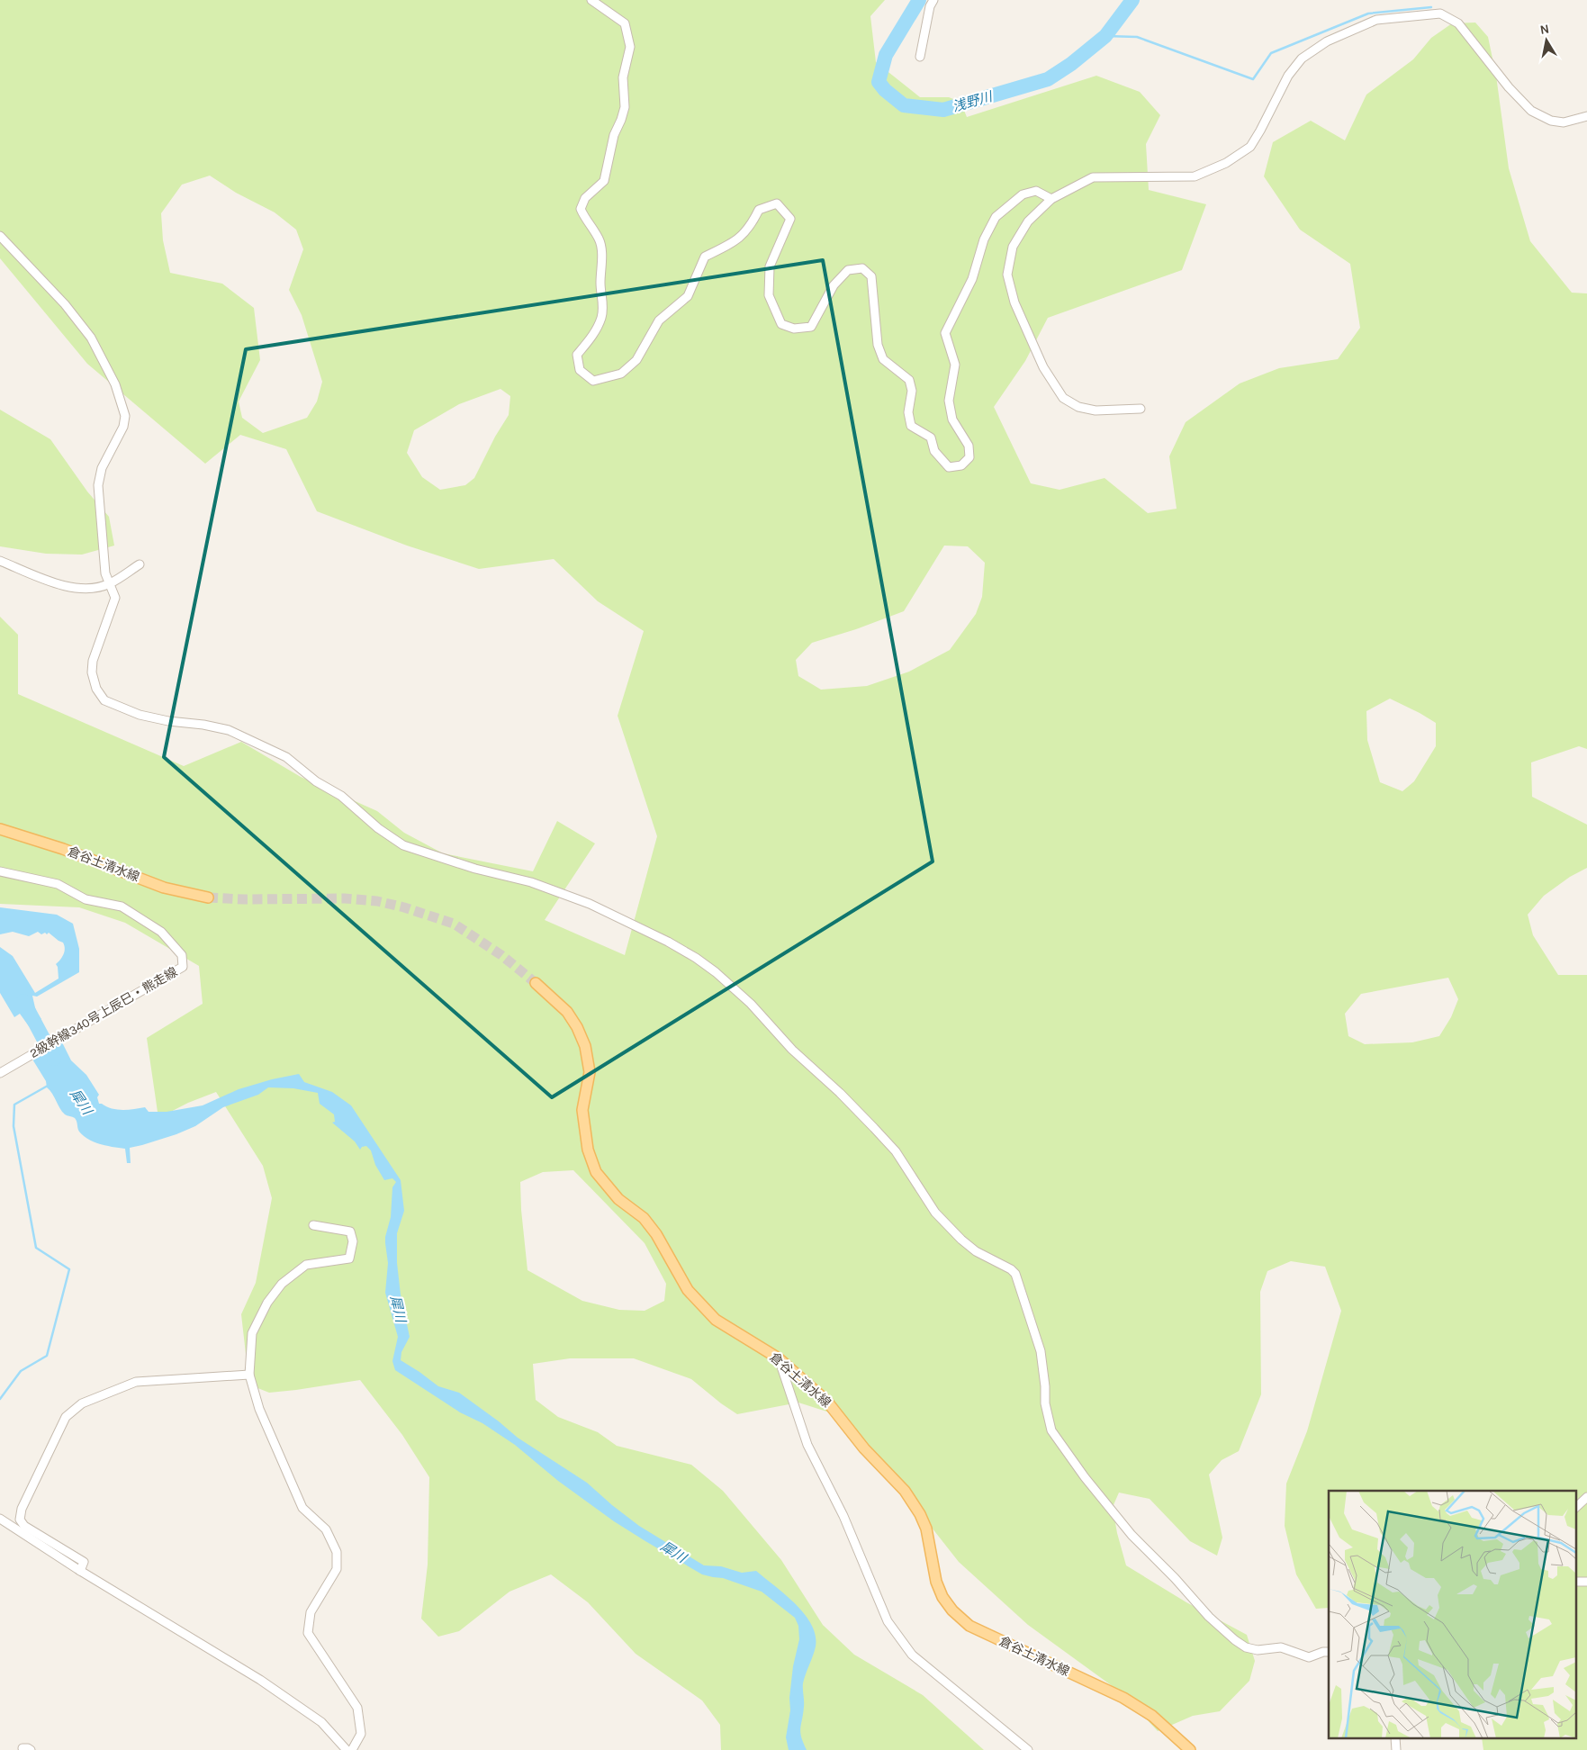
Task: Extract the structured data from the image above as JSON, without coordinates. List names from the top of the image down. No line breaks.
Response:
{"streets":{"main road":["倉谷土清水線"],"street":["2級幹線340号上辰巳・熊走線"]},"water":["浅野川","犀川"],"north":"top"}
